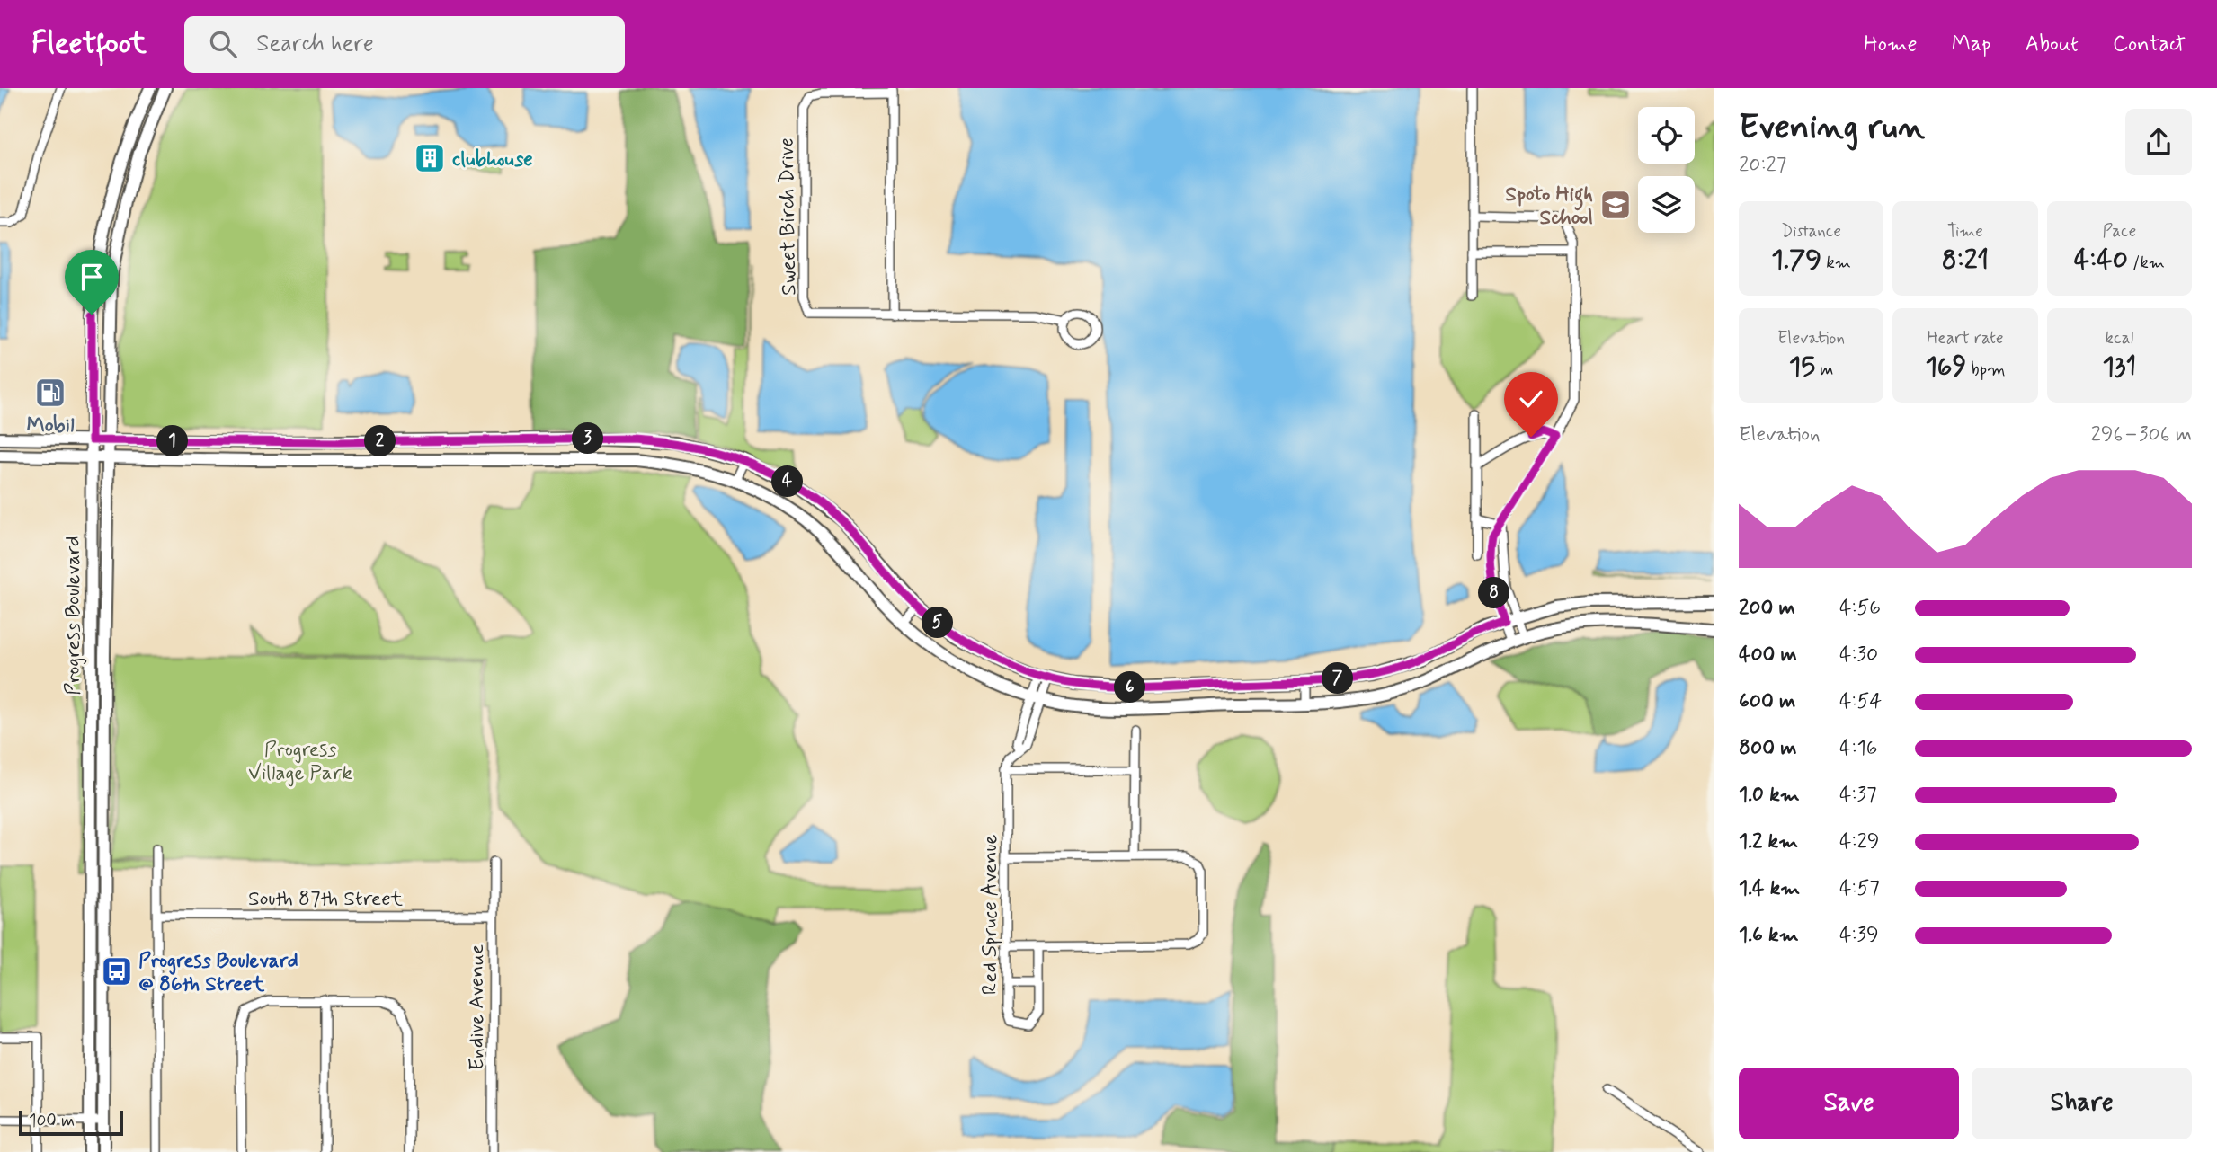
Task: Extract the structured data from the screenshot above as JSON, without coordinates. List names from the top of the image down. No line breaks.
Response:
{"streets":{"street":["Sweet Birch Drive","Progress Boulevard","South 87th Street","Red Spruce Avenue","Endive Avenue"]},"crossings":[["South 87th Street","Endive Avenue"]],"parks":["Progress Village Park"],"places":{"building":["clubhouse"],"school or university":["Spoto High School"],"fuel station":["Mobil"],"bus stop":["Progress Boulevard @ 86th Street"]},"scale_bar":"100 m","page":{"header":"Fleetfoot","search":"Search here","nav":["Home","Map","About","Contact"],"heading":["Evening run","20:27"],"stats":[["Distance","1.79 km"],["Time","8:21"],["Pace","4:40 /km"],["Elevation","15 m"],["Heart rate","169 bpm"],["kcal","131"]],"chart":["Elevation","296–306 m"],"pins":["3","1","2","4","8","5","7","6"],"list":[{"name":"200 m","note":"4:56"},{"name":"400 m","note":"4:30"},{"name":"600 m","note":"4:54"},{"name":"800 m","note":"4:16"},{"name":"1.0 km","note":"4:37"},{"name":"1.2 km","note":"4:29"},{"name":"1.4 km","note":"4:57"},{"name":"1.6 km","note":"4:39"}],"buttons":["Save","Share"],"scale":"100 m"}}
